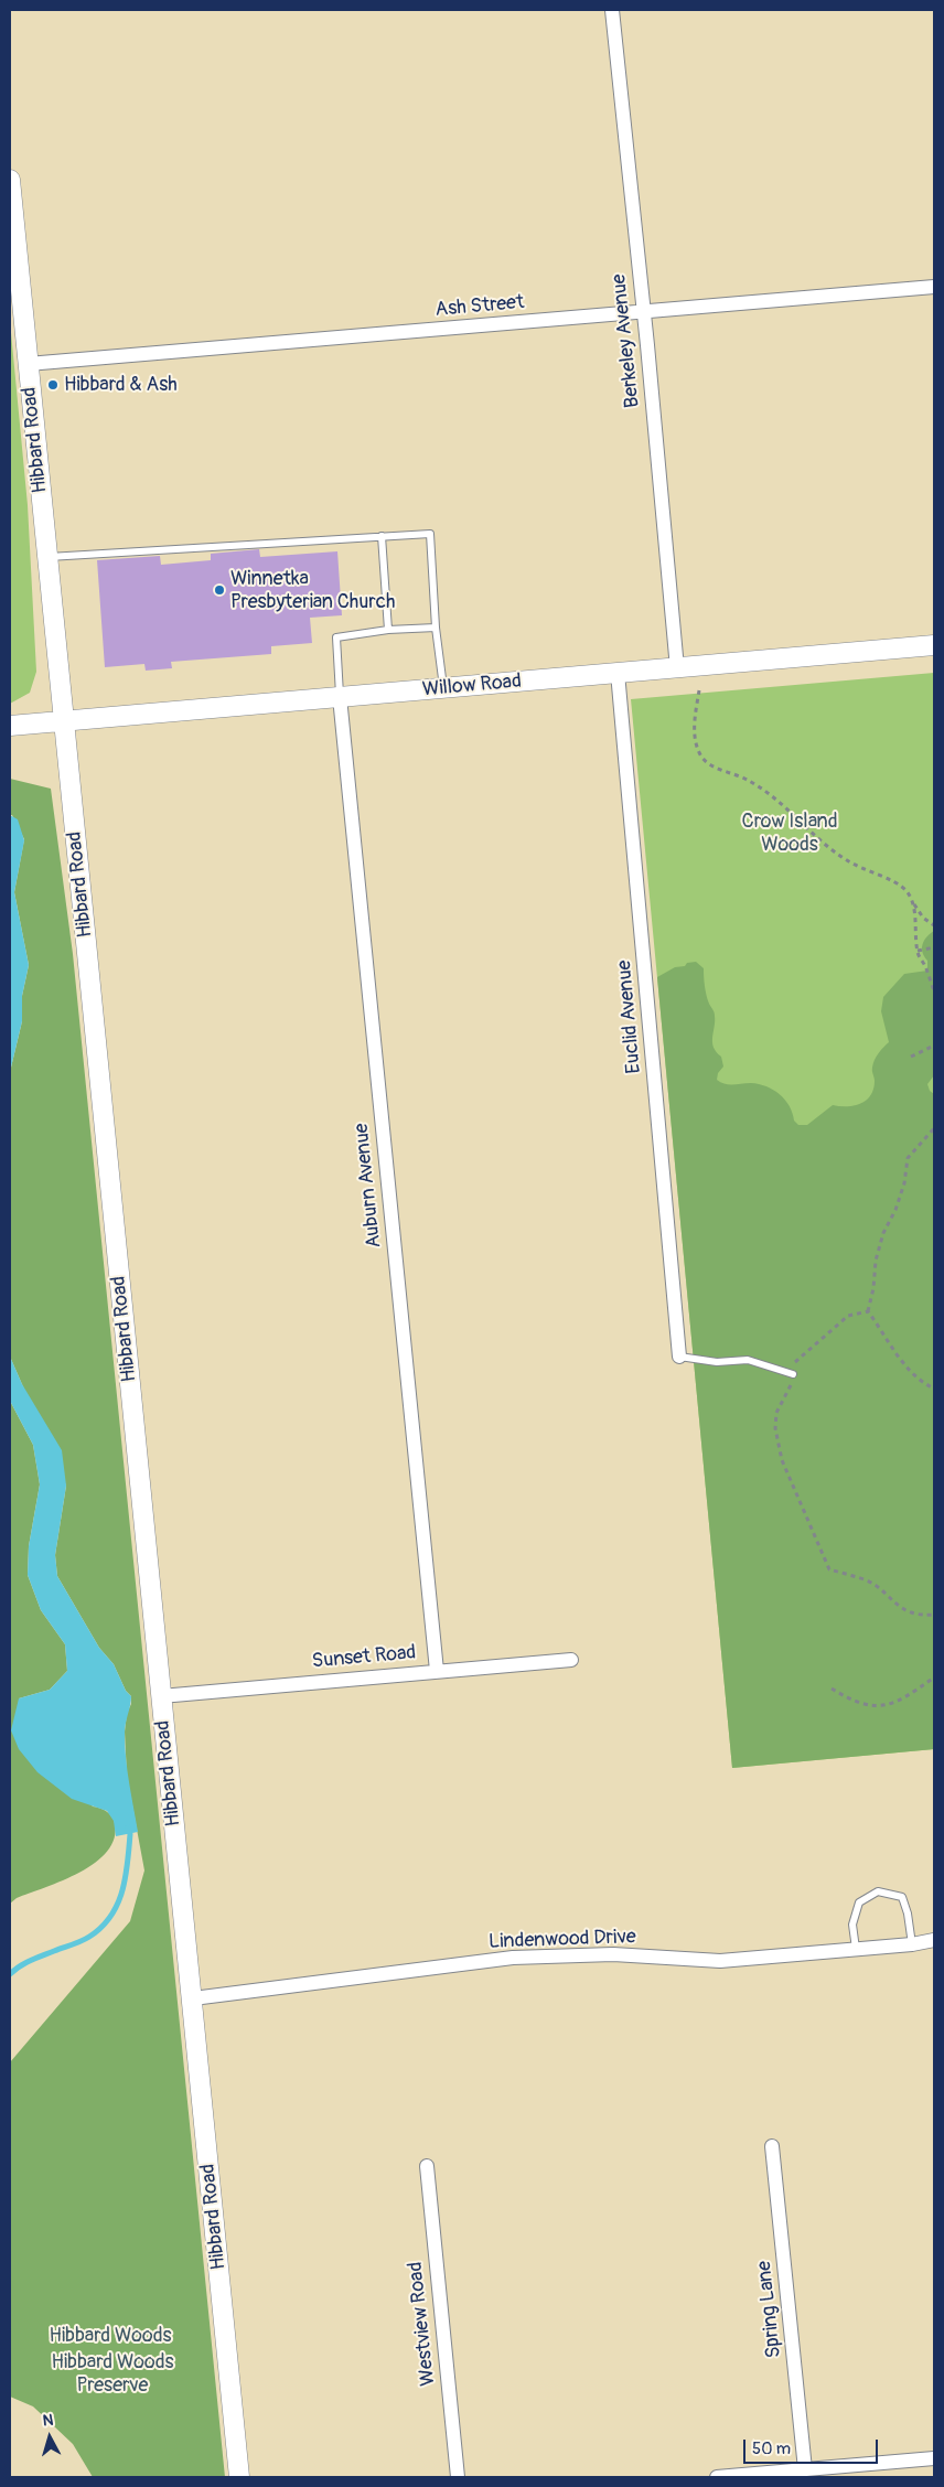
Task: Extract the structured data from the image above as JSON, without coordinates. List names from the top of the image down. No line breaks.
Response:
{"streets":{"street":["Ash Street","Berkeley Avenue","Hibbard Road","Willow Road","Euclid Avenue","Auburn Avenue","Sunset Road","Lindenwood Drive","Spring Lane","Westview Road"]},"crossings":[["Ash Street","Berkeley Avenue"],["Ash Street","Hibbard Road"],["Berkeley Avenue","Willow Road"],["Hibbard Road","Willow Road"],["Hibbard Road","Sunset Road"],["Hibbard Road","Lindenwood Drive"],["Willow Road","Euclid Avenue"],["Willow Road","Auburn Avenue"],["Auburn Avenue","Sunset Road"]],"parks":["Crow Island Woods","Hibbard Woods","Hibbard Woods Preserve"],"places":["Hibbard & Ash","Winnetka Presbyterian Church"],"scale_bar":"50 m","north":"top"}
